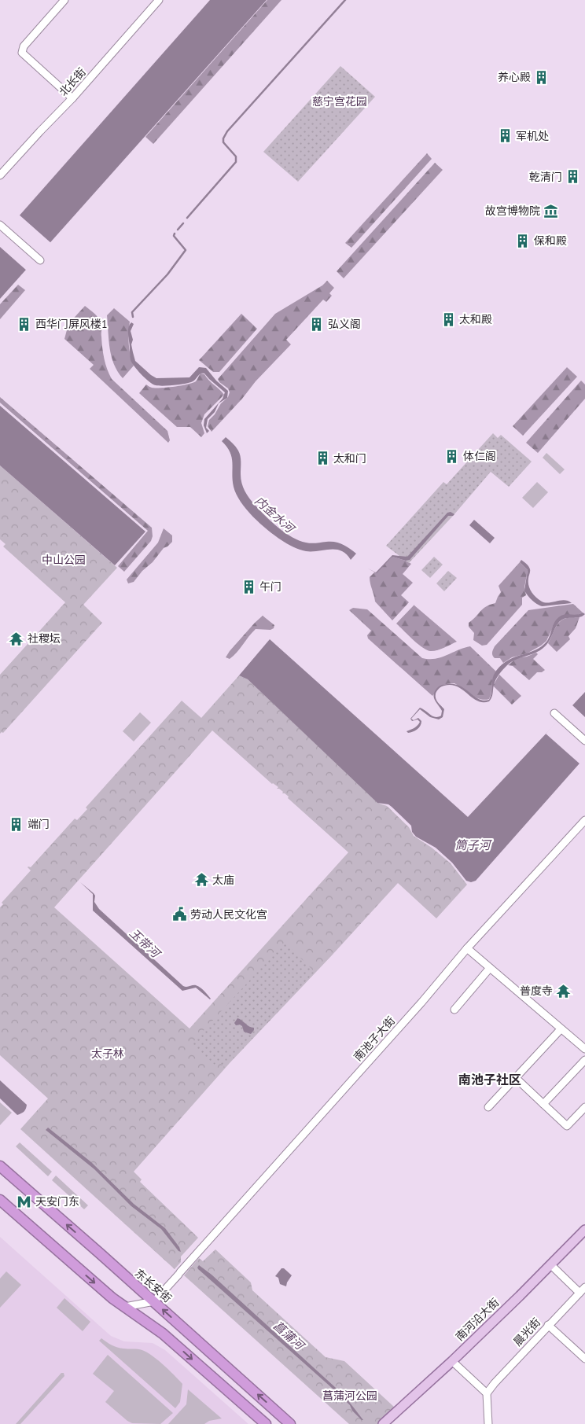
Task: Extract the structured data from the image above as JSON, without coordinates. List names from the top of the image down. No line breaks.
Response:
{"streets":{"highway":["东长安街"],"main road":["南河沿大街"],"street":["北长街","南池子大街","晨光街"]},"crossings":[["南池子大街","东长安街"]],"districts":["南池子社区"],"water":["内金水河","筒子河","玉带河","菖蒲河"],"parks":["慈宁宫花园","中山公园","太子林","菖蒲河公园"],"places":{"building":["养心殿","军机处","乾清门","保和殿","太和殿","西华门屏风楼1","弘义阁","体仁阁","太和门","午门","端门"],"museum":["故宫博物院"],"temple":["社稷坛","太庙","普度寺"],"public building":["劳动人民文化宫"],"metro station":["天安门东"]}}
